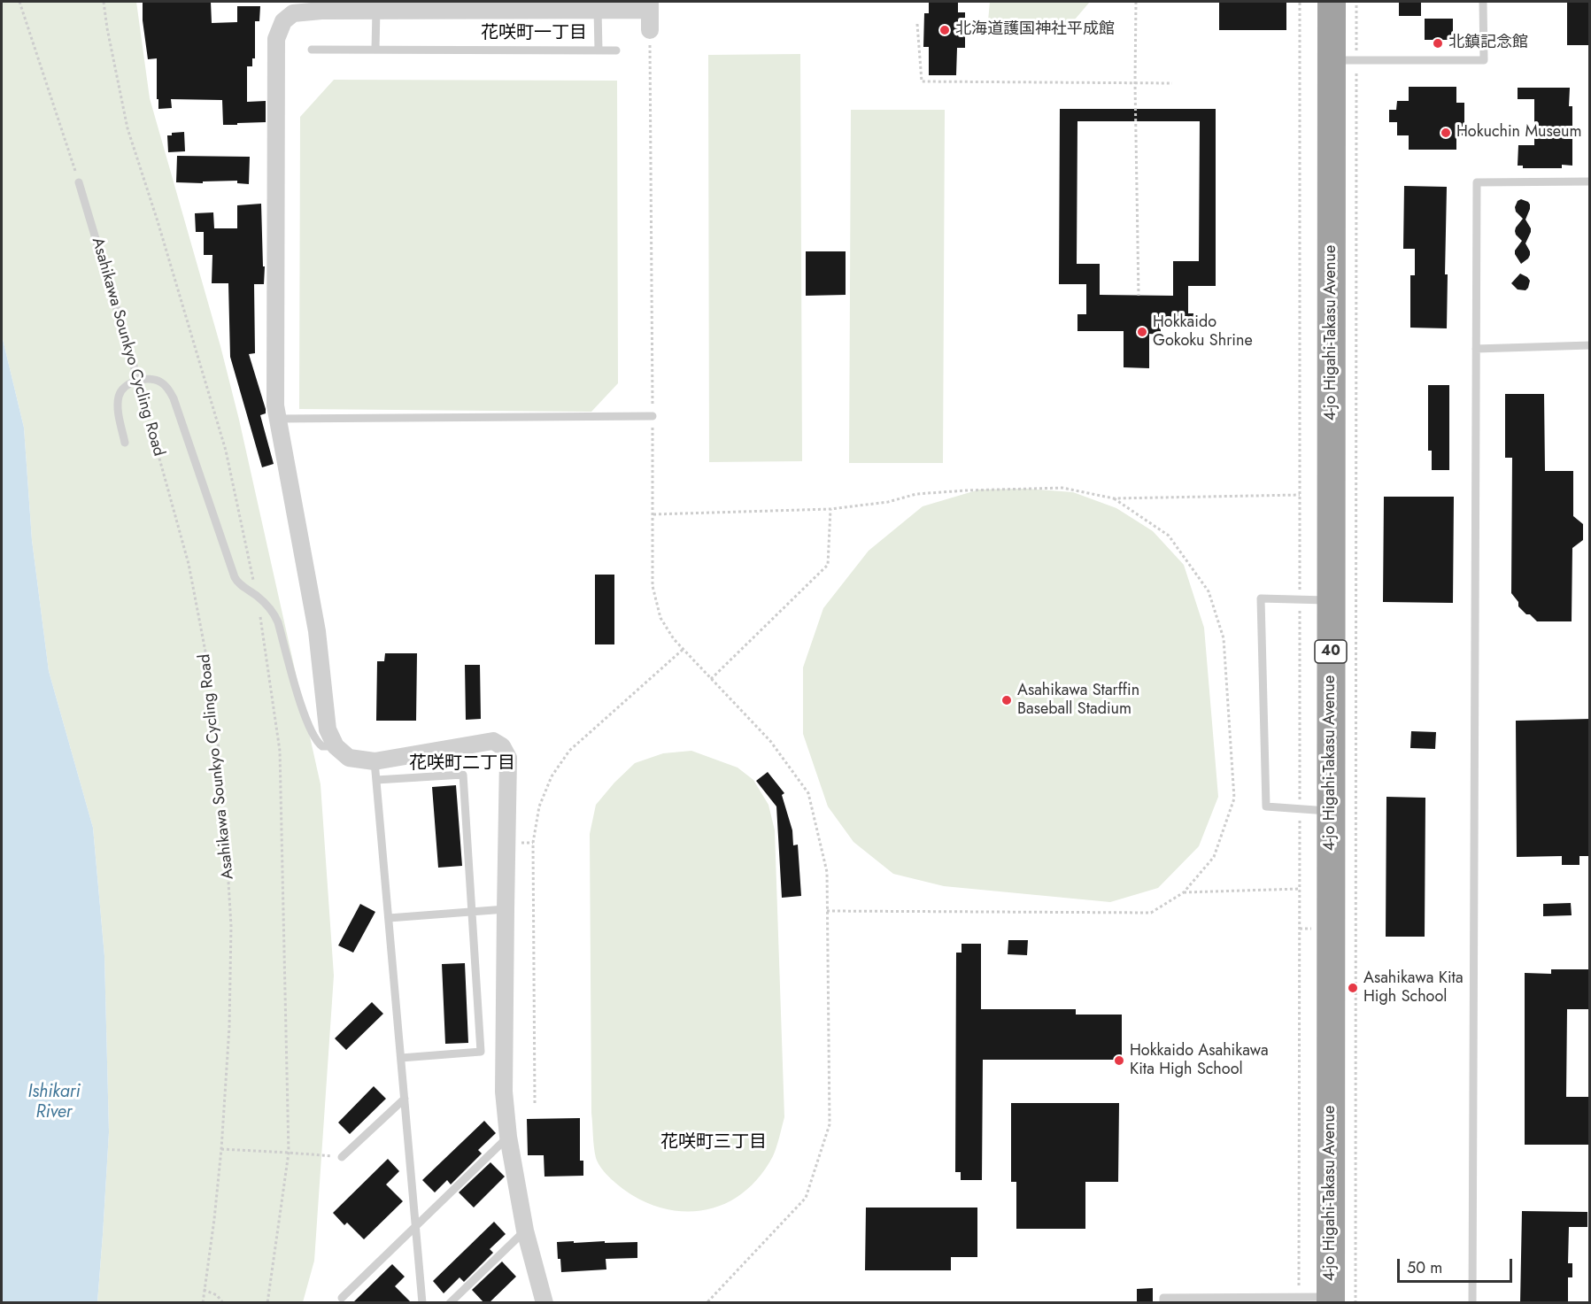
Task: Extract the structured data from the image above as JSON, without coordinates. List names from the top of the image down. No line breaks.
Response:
{"streets":{"highway":["4-jo Higahi-Takasu Avenue","40"],"lane":["Asahikawa Sounkyo Cycling Road"]},"districts":["花咲町一丁目","花咲町二丁目","花咲町三丁目"],"water":["Ishikari River"],"places":["北海道護国神社平成館","北鎮記念館","Hokuchin Museum","Hokkaido Gokoku Shrine","Asahikawa Starffin Baseball Stadium","Asahikawa Kita High School","Hokkaido Asahikawa Kita High School"],"scale_bar":"50 m"}
